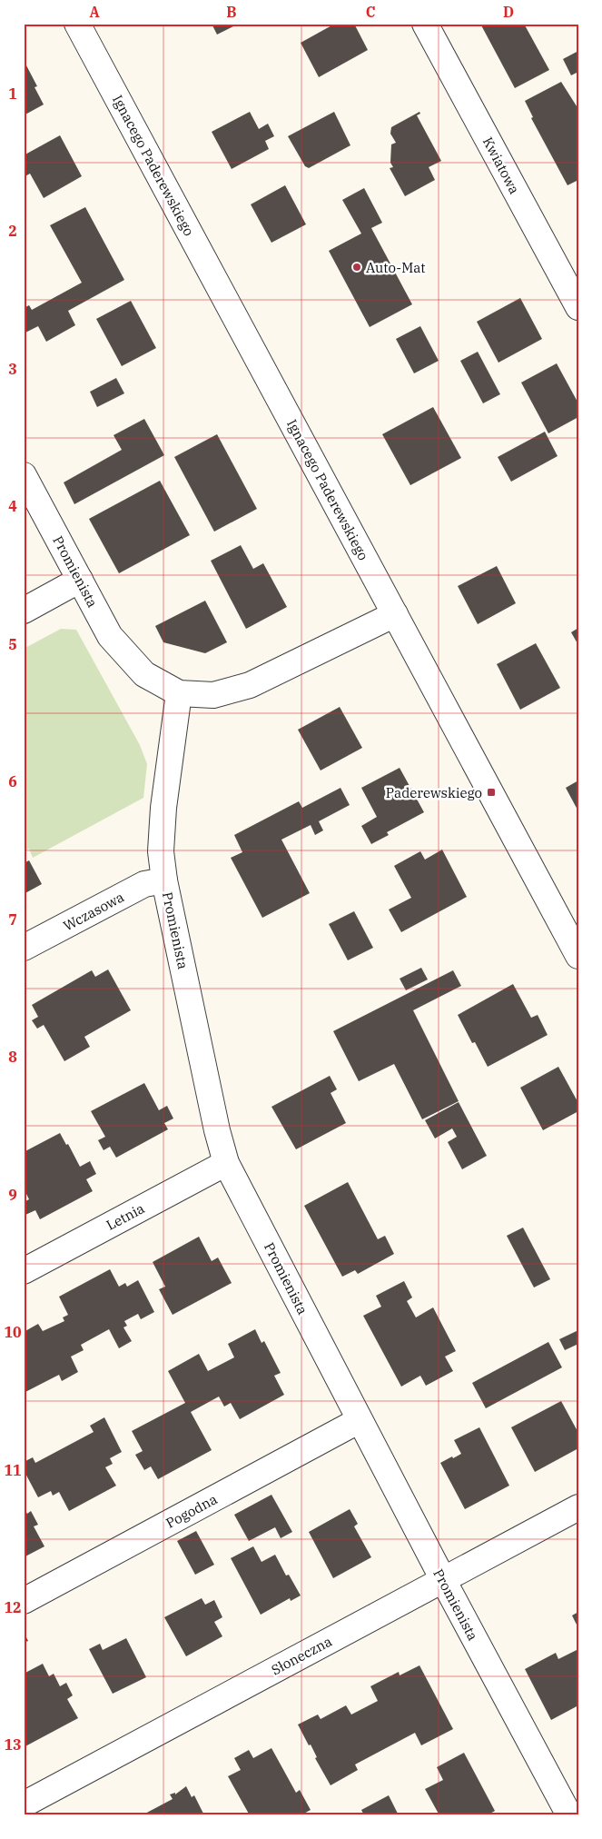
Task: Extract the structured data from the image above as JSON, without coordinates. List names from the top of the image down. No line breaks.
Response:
{"streets":{"street":["Ignacego Paderewskiego","Kwiatowa","Promienista","Wczasowa","Letnia","Pogodna","Słoneczna"]},"crossings":[["Ignacego Paderewskiego","Promienista"],["Promienista","Wczasowa"],["Promienista","Letnia"],["Promienista","Pogodna"],["Promienista","Słoneczna"]],"places":{"other":["Auto-Mat"],"transit":["Paderewskiego"]},"grid":{"columns":["A","B","C","D"],"rows":["1","2","3","4","5","6","7","8","9","10","11","12","13"]}}
